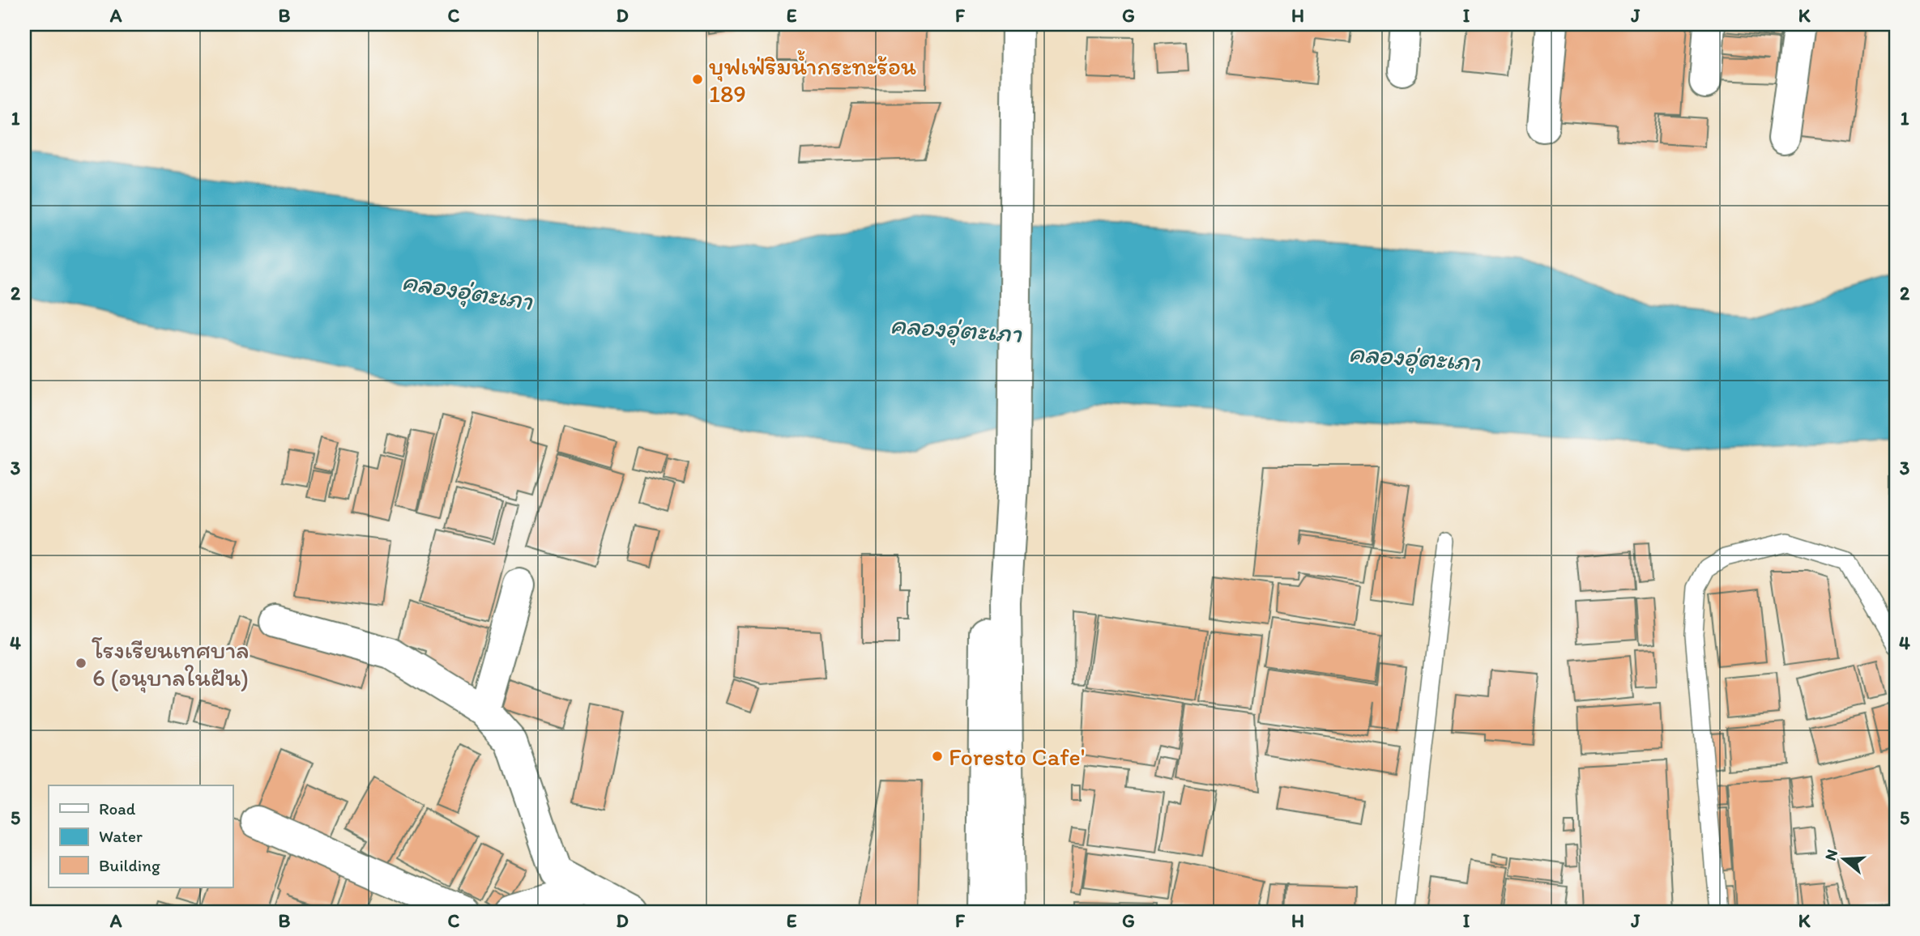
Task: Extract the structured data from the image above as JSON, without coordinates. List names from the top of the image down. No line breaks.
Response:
{"water":["คลองอุ่ตะเภา"],"places":["บุฟเฟ่ริมน้ำกระทะร้อน 189","โรงเรียนเทศบาล 6 (อนุบาลในฝัน)","Foresto Cafe'"],"legend":["Road","Water","Building"],"north":"left","grid":{"columns":["A","B","C","D","E","F","G","H","I","J","K"],"rows":["1","2","3","4","5"]}}
